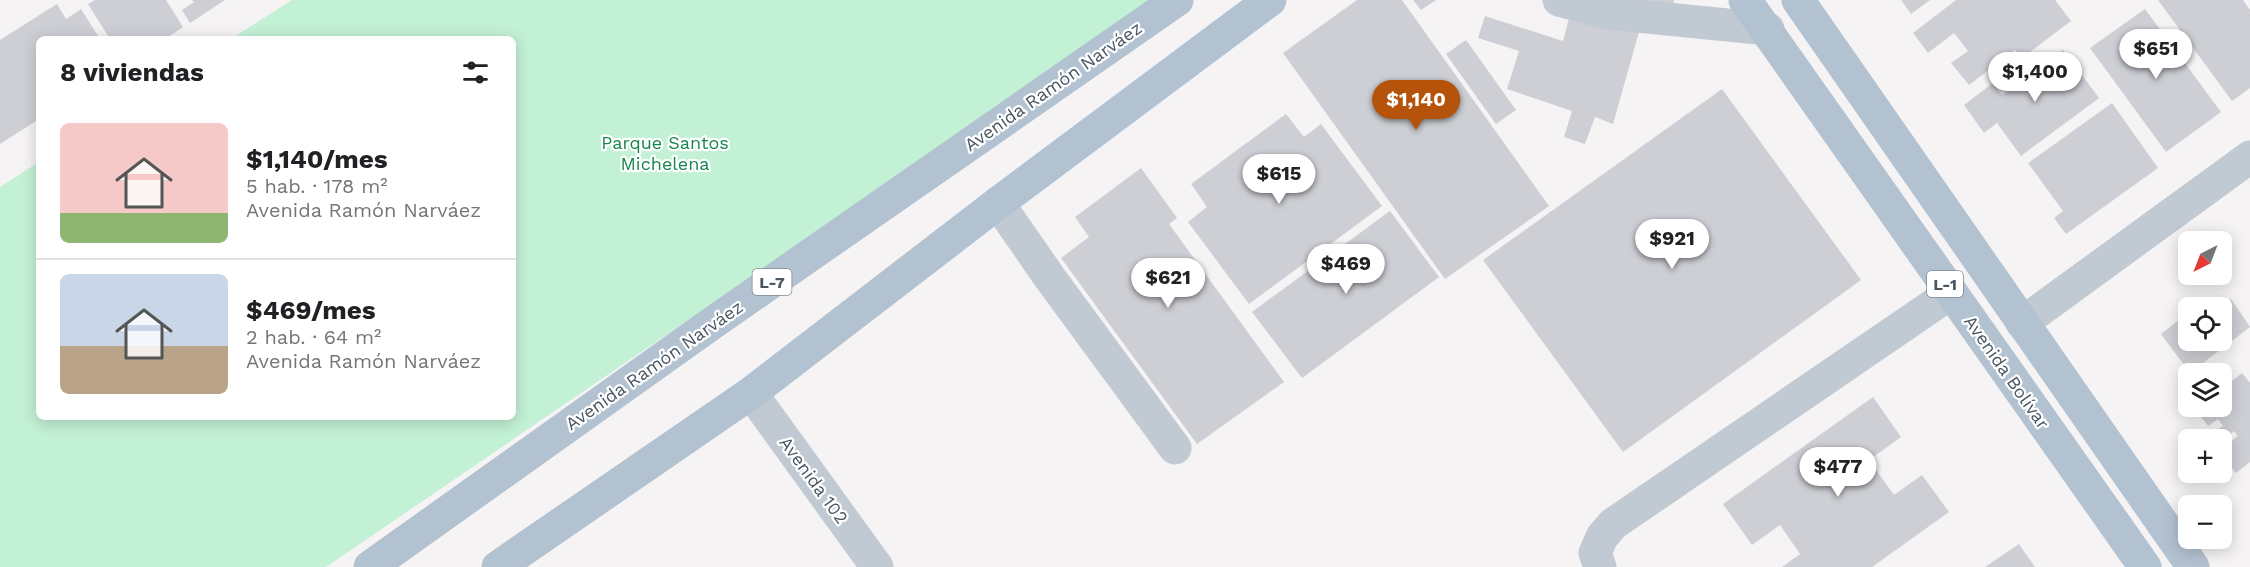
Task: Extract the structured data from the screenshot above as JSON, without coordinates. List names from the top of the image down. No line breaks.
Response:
{"streets":{"main road":["Avenida Ramón Narváez","L-7","L-1","Avenida Bolívar"],"street":["Avenida 102"]},"parks":["Parque Santos Michelena"],"north":"bottom left","page":{"price":["$651","$1,400","$1,140","$615","$921","$469","$621","$477"],"heading":"8 viviendas","list":[{"name":"$1,140/mes","note":"5 hab. · 178 m² · Avenida Ramón Narváez"},{"name":"$469/mes","note":"2 hab. · 64 m² · Avenida Ramón Narváez"}],"map_buttons":["+","−"]}}
